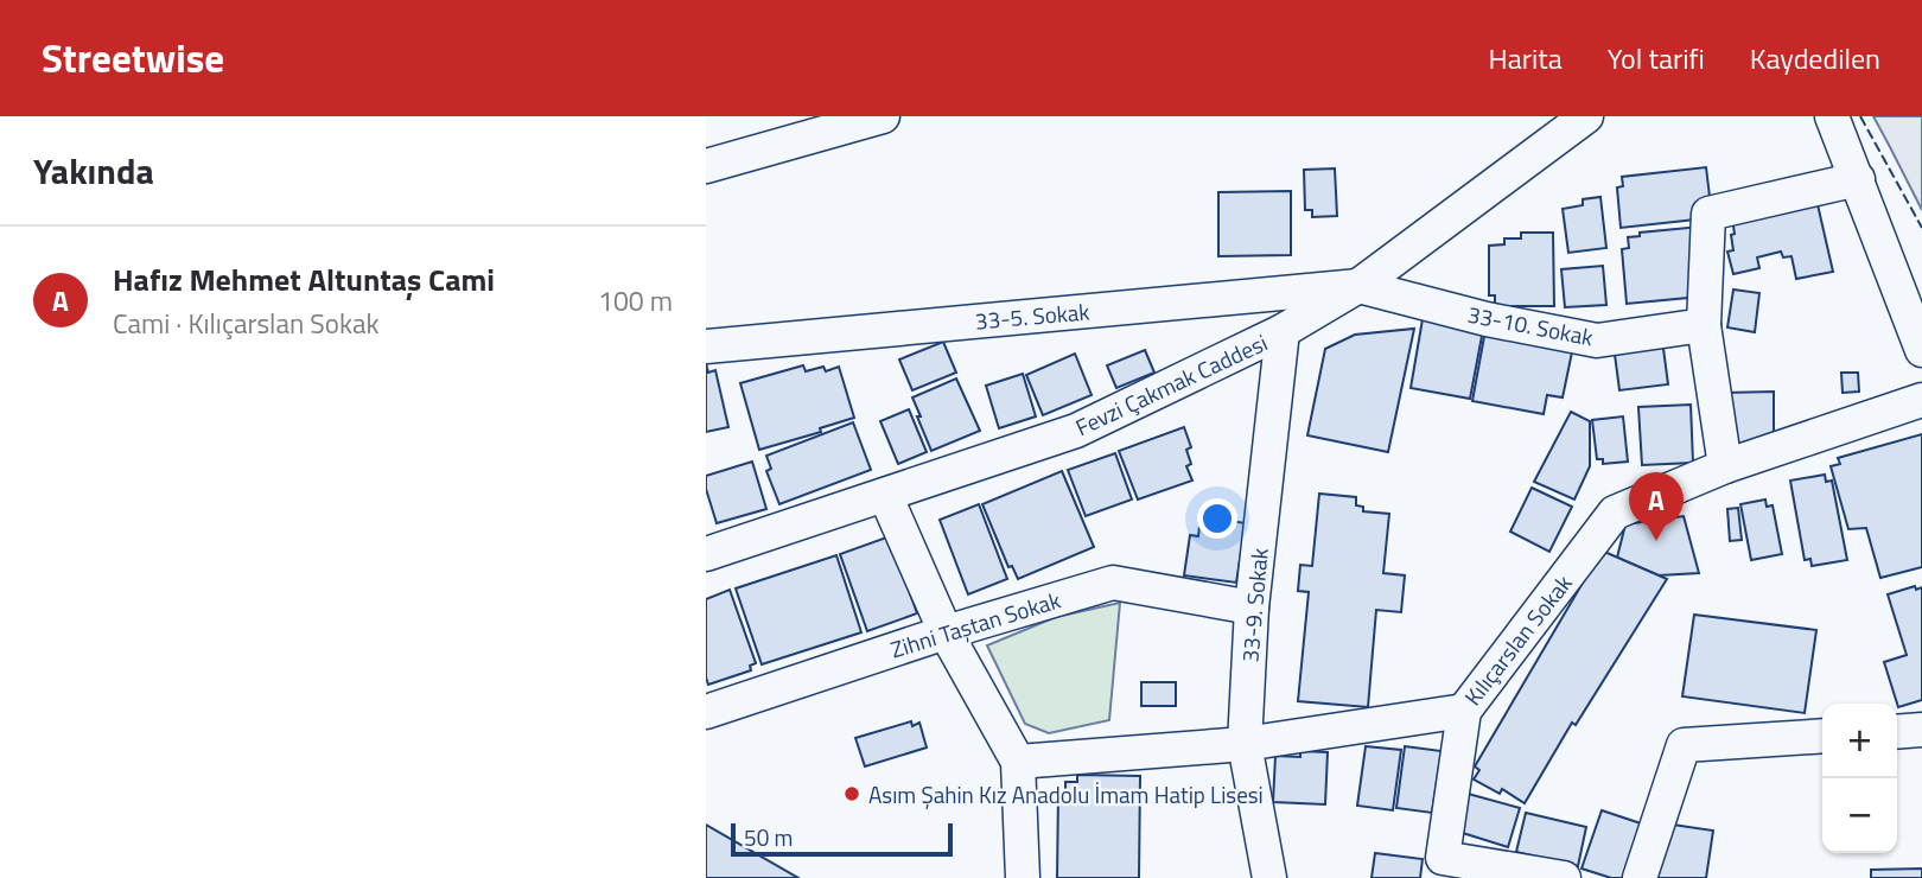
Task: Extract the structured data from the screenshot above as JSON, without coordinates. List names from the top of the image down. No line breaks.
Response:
{"streets":{"street":["33-5. Sokak","33-10. Sokak","Fevzi Çakmak Caddesi","33-9. Sokak","Zihni Taştan Sokak","Kılıçarslan Sokak"]},"crossings":[["33-5. Sokak","33-10. Sokak"],["33-5. Sokak","Fevzi Çakmak Caddesi"],["33-10. Sokak","Fevzi Çakmak Caddesi"],["Fevzi Çakmak Caddesi","33-9. Sokak"],["33-9. Sokak","Zihni Taştan Sokak"],["33-9. Sokak","Kılıçarslan Sokak"]],"places":["Asım Şahin Kız Anadolu İmam Hatip Lisesi"],"scale_bar":"50 m","page":{"header":"Streetwise","nav":["Harita","Yol tarifi","Kaydedilen"],"heading":"Yakında","list":[{"mark":"A","name":"Hafız Mehmet Altuntaş Cami","note":"Cami · Kılıçarslan Sokak","value":"100 m"}],"pins":"A","map_buttons":["+","−"],"scale":"50 m"}}
